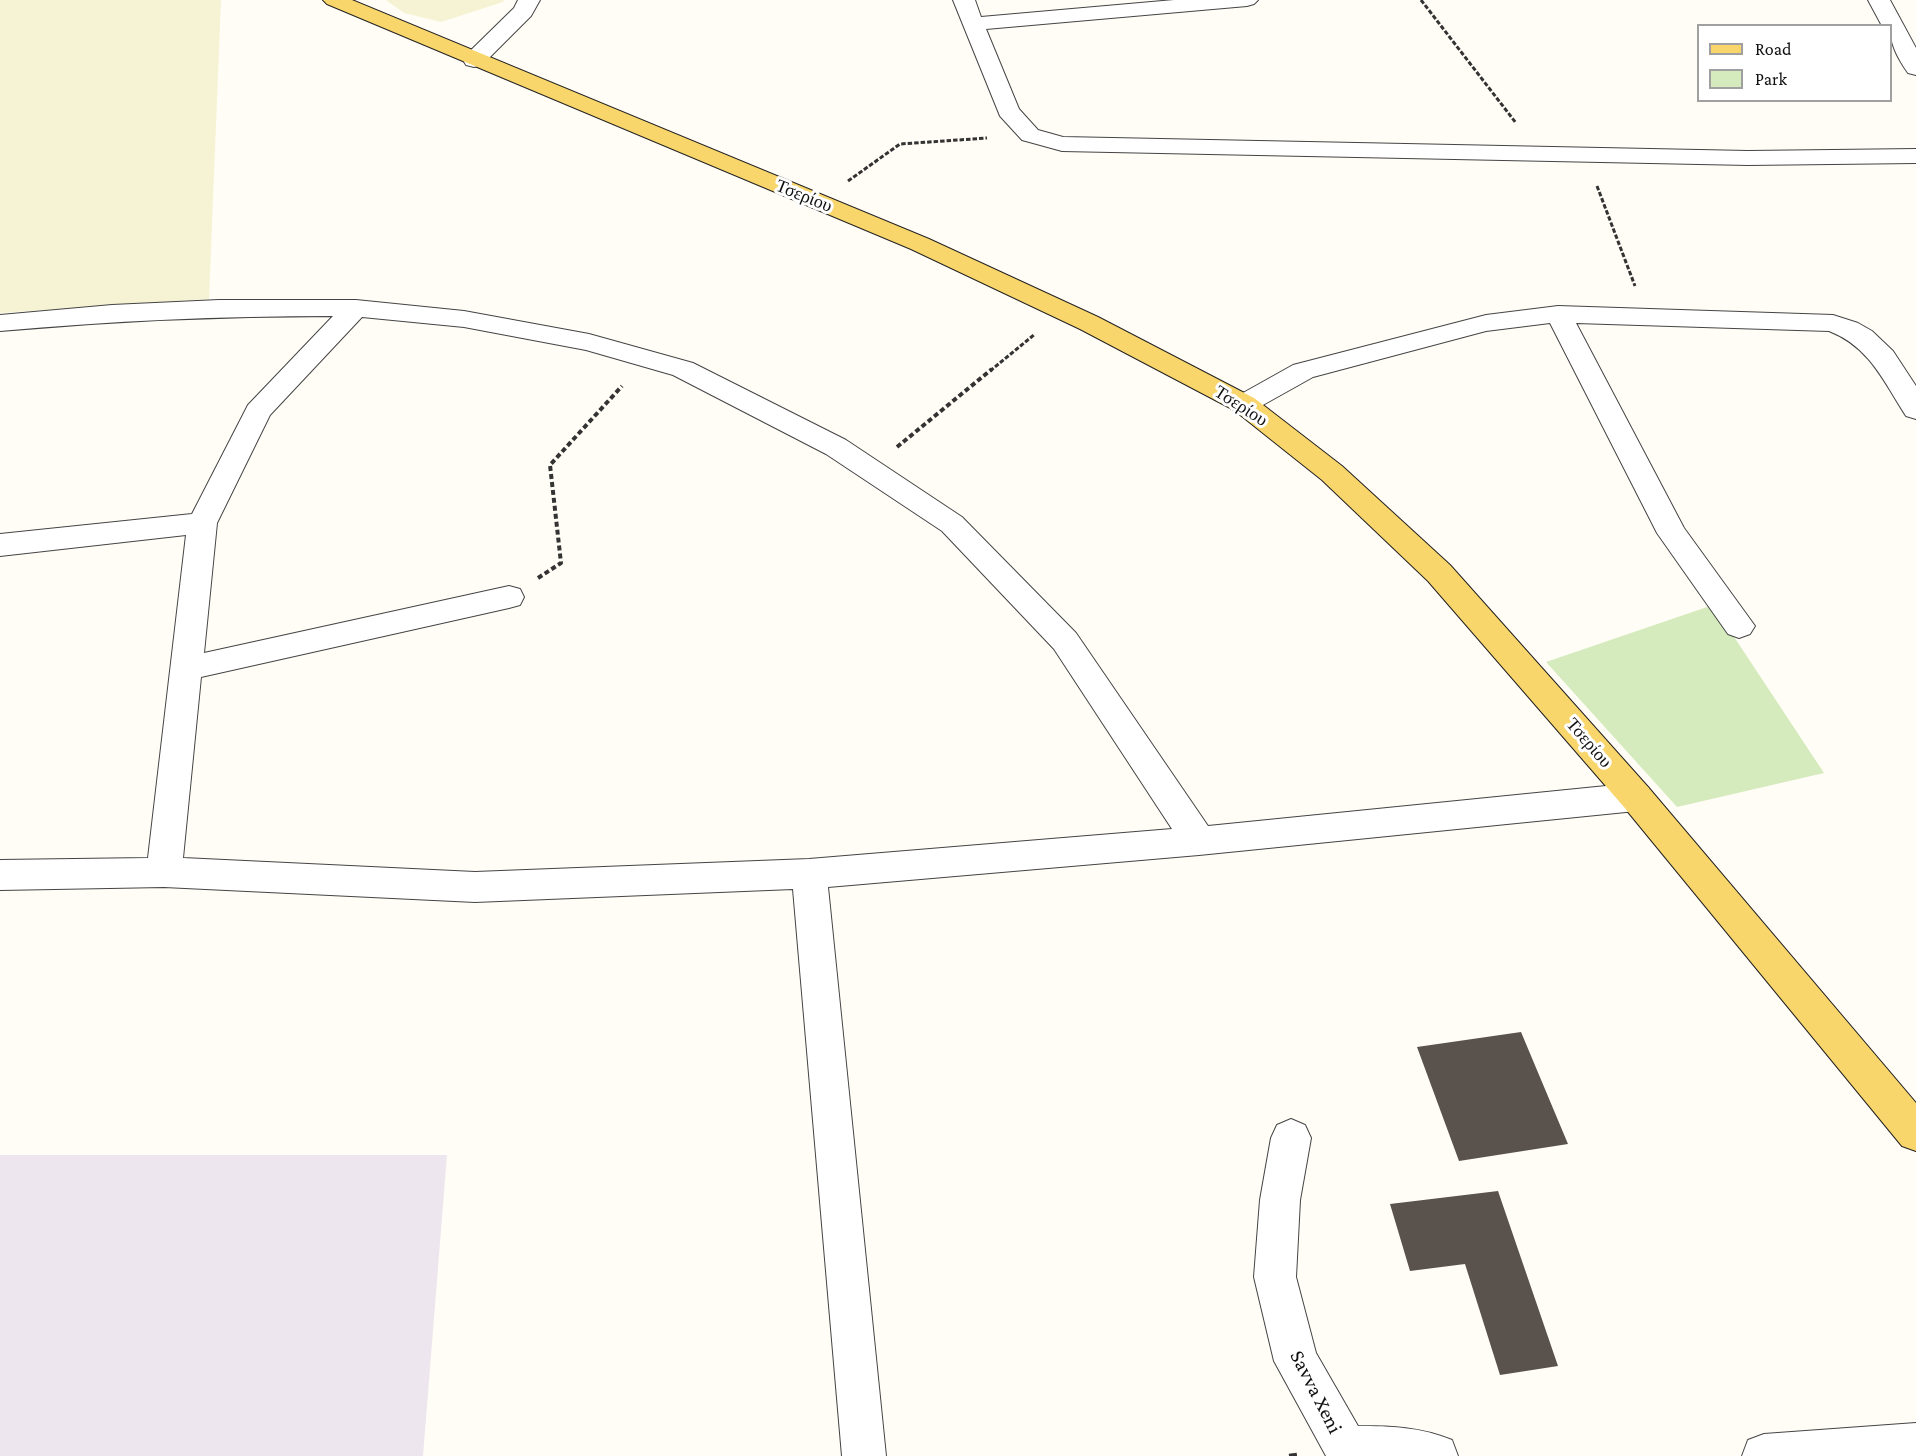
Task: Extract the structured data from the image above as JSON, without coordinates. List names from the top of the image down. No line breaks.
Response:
{"streets":{"main road":["Τσερίου"],"street":["Savva Xeni"]},"legend":["Road","Park"]}
